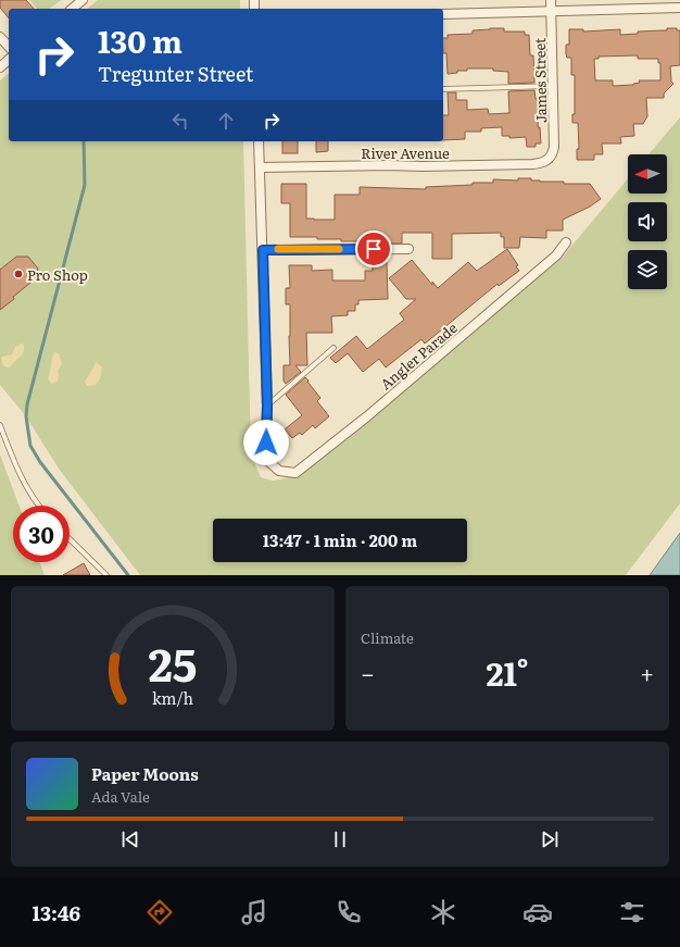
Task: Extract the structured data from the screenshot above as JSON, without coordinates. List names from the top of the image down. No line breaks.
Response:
{"streets":{"street":["James Street","River Avenue","Angler Parade"]},"crossings":[["James Street","River Avenue"]],"places":["Pro Shop"],"north":"left","page":{"turn":["130 m","Tregunter Street"],"limit":"30","trip":"13:47 · 1 min · 200 m","tile":"Climate","heat":["−","21°","+"],"song":["Paper Moons","Ada Vale"],"tabs":"13:46","gauge":["25","km/h"]}}
